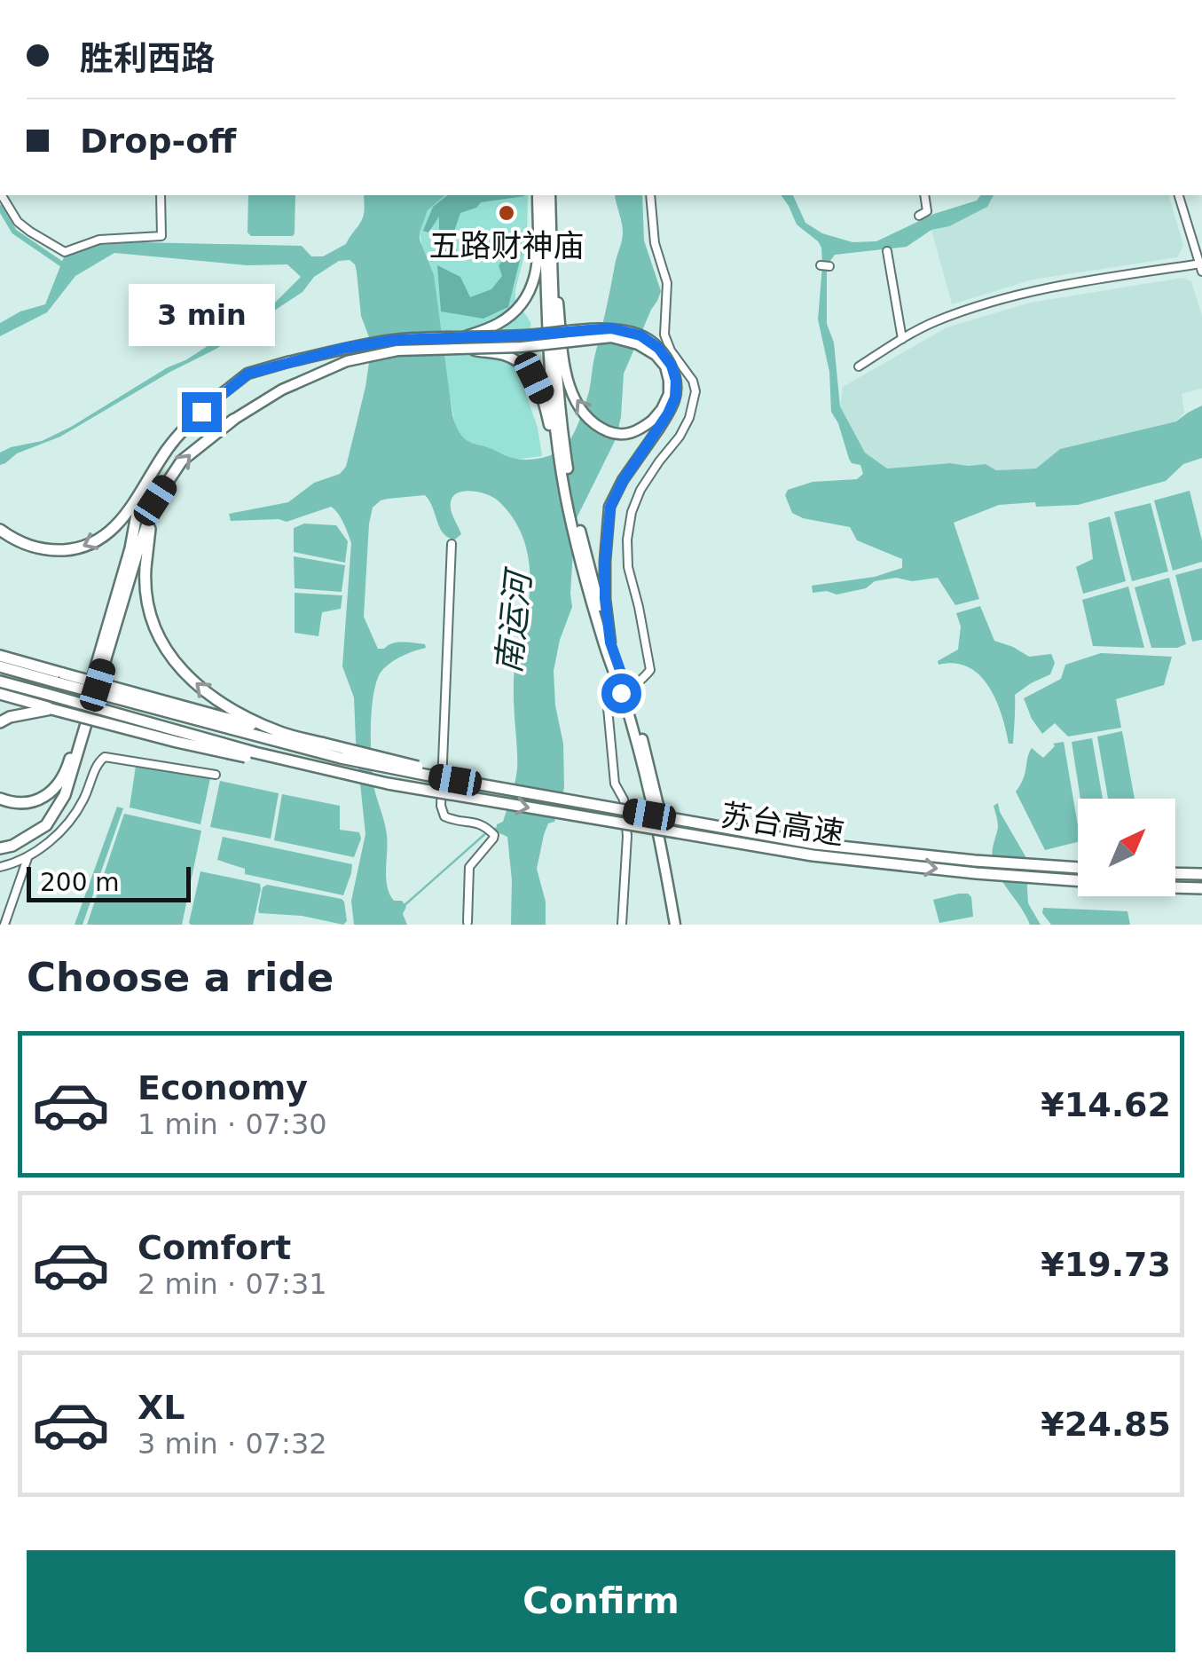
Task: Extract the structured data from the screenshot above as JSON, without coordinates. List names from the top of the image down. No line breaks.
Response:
{"streets":{"highway":["苏台高速"]},"water":["南运河"],"places":["五路财神庙"],"scale_bar":"200 m","north":"top right","page":{"banner":["胜利西路","Drop-off"],"bubble":"3 min","scale":"200 m","heading":"Choose a ride","list":[{"name":"Economy","note":"1 min · 07:30","value":"¥14.62"},{"name":"Comfort","note":"2 min · 07:31","value":"¥19.73"},{"name":"XL","note":"3 min · 07:32","value":"¥24.85"}],"buttons":"Confirm"}}
